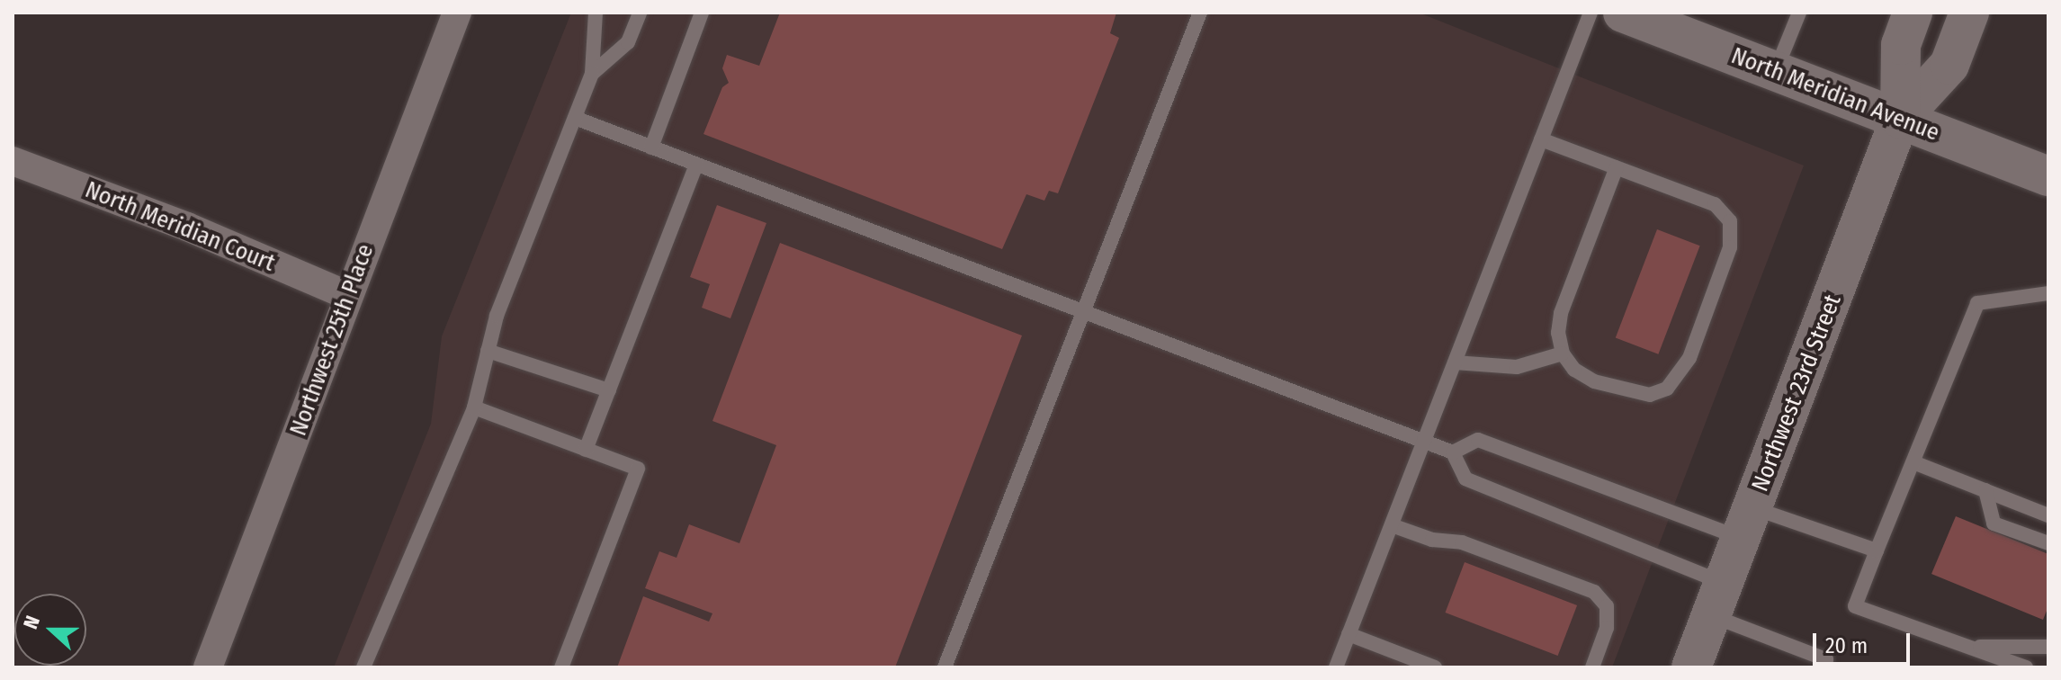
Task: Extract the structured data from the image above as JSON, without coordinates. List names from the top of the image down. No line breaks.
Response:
{"streets":{"main road":["North Meridian Avenue","Northwest 23rd Street"],"street":["North Meridian Court","Northwest 25th Place"]},"crossings":[["North Meridian Avenue","Northwest 23rd Street"],["North Meridian Court","Northwest 25th Place"]],"scale_bar":"20 m","north":"left"}
